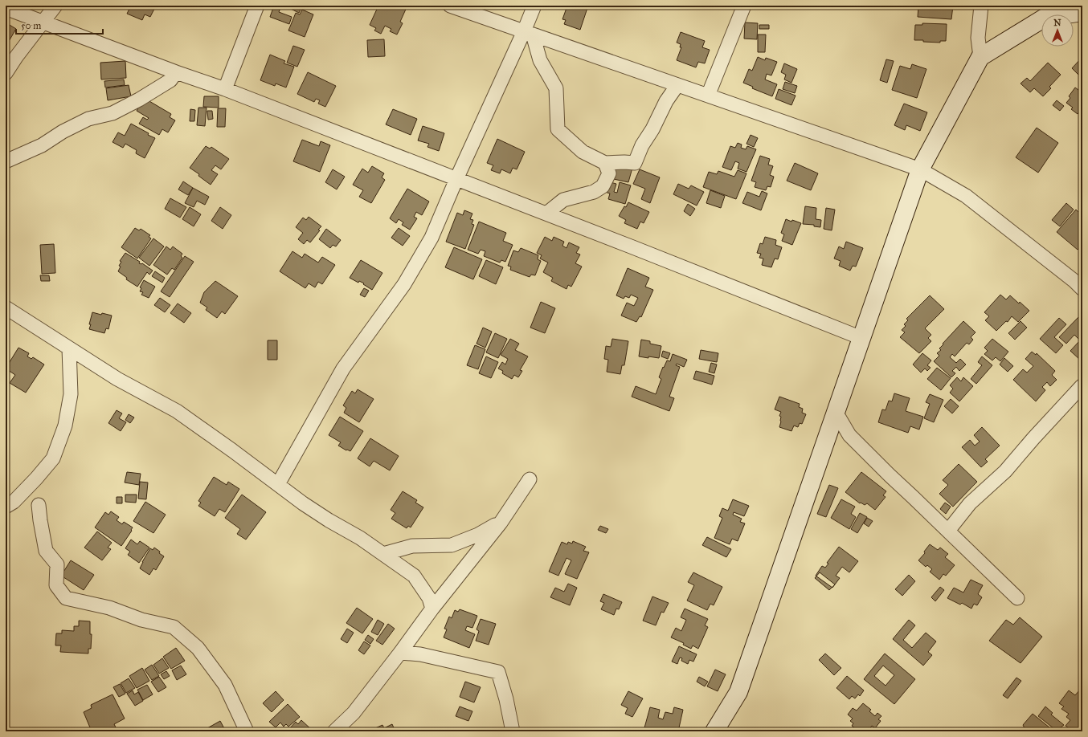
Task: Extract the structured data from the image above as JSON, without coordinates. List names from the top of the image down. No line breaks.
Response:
{"scale_bar":"50 m","north":"top"}
